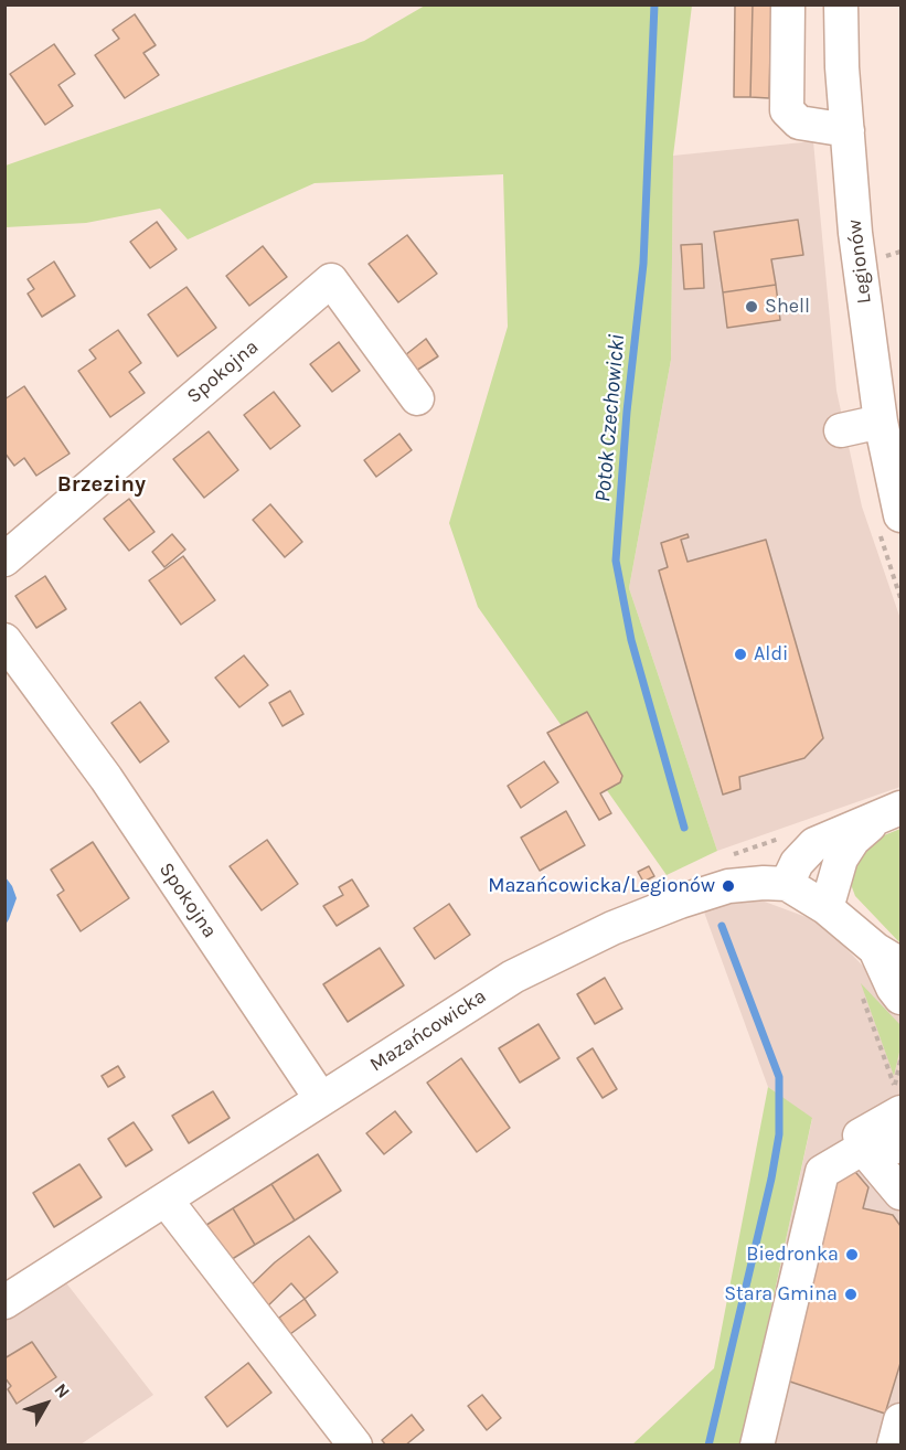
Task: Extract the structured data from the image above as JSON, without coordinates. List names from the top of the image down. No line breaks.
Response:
{"streets":{"street":["Legionów","Spokojna","Mazańcowicka"]},"crossings":[["Spokojna","Mazańcowicka"]],"districts":["Brzeziny"],"water":["Potok Czechowicki"],"places":["Shell","Aldi","Mazańcowicka/Legionów","Biedronka","Stara Gmina"],"north":"top right"}
